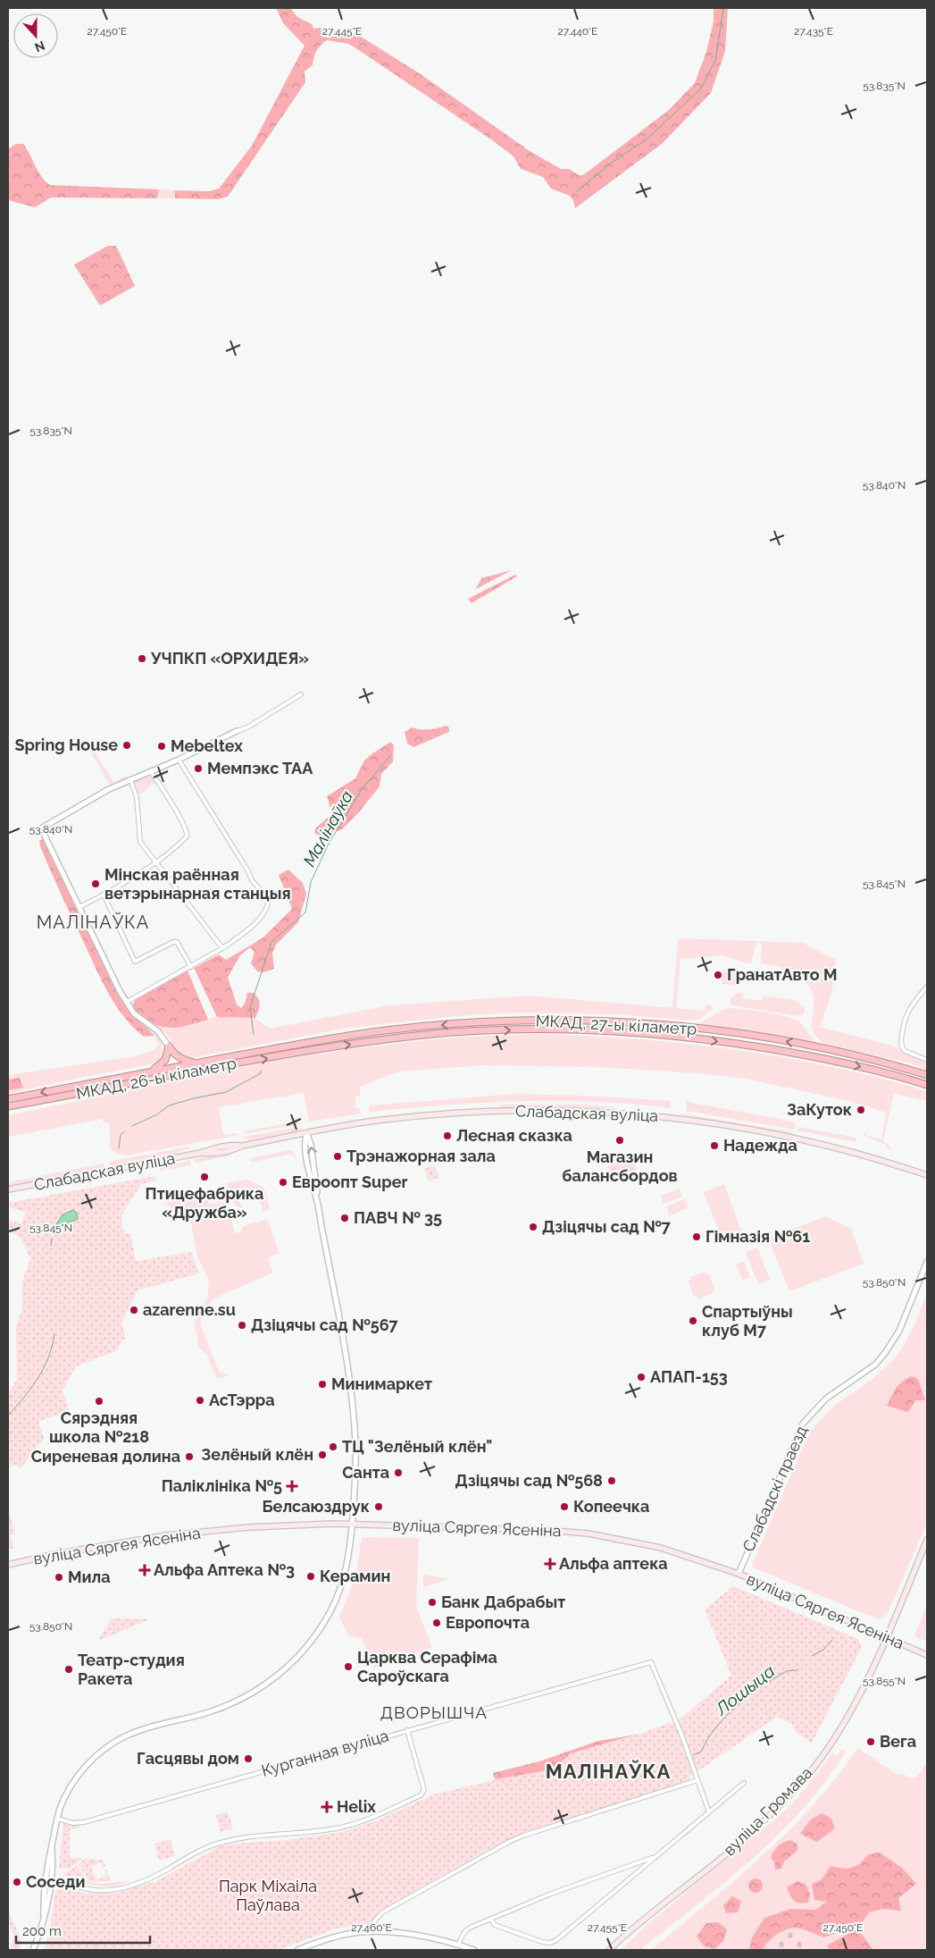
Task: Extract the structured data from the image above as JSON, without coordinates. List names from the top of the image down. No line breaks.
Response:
{"streets":{"highway":["МКАД, 27-ы кіламетр","МКАД, 26-ы кіламетр"],"main road":["Слабадская вуліца","вуліца Сяргея Ясеніна","вуліца Громава"],"street":["Слабадскі праезд","Курганная вуліца"]},"crossings":[["МКАД, 27-ы кіламетр","МКАД, 26-ы кіламетр"],["Слабадскі праезд","вуліца Сяргея Ясеніна"],["вуліца Сяргея Ясеніна","вуліца Громава"]],"districts":["МАЛІНАЎКА","ДВОРЫШЧА","МАЛІНАЎКА"],"water":["Малінаўка","Лошыца"],"parks":["Парк Міхаіла Паўлава"],"places":{"other":["УЧПКП «ОРХИДЕЯ»","Spring House","Mebeltex","Мемпэкс ТАА","Мінская раённая ветэрынарная станцыя","ГранатАвто М","ЗаКуток","Лесная сказка","Магазин балансбордов","Надежда","Трэнажорная зала","Птицефабрика «Дружба»","Евроопт Super","ПАВЧ № 35","Дзіцячы сад №7","Гімназія №61","azarenne.su","Спартыўны клуб М7","Дзіцячы сад №567","АПАП-153","Минимаркет","АсТэрра","Сярэдняя школа №218","ТЦ \"Зелёный клён\"","Зелёный клён","Сиреневая долина","Санта","Дзіцячы сад №568","Белсаюздрук","Копеечка","Керамин","Мила","Банк Дабрабыт","Европочта","Царква Серафіма Сароўскага","Театр-студия Ракета","Вега","Гасцявы дом","Соседи"],"health":["Паліклініка №5","Альфа аптека","Альфа Аптека №3","Helix"]},"scale_bar":"200 m","north":"bottom","coordinates":["27.450°E","27.445°E","27.440°E","27.435°E","53.835°N","53.840°N","53.845°N","53.850°N","53.855°N","27.460°E","27.455°E"]}
